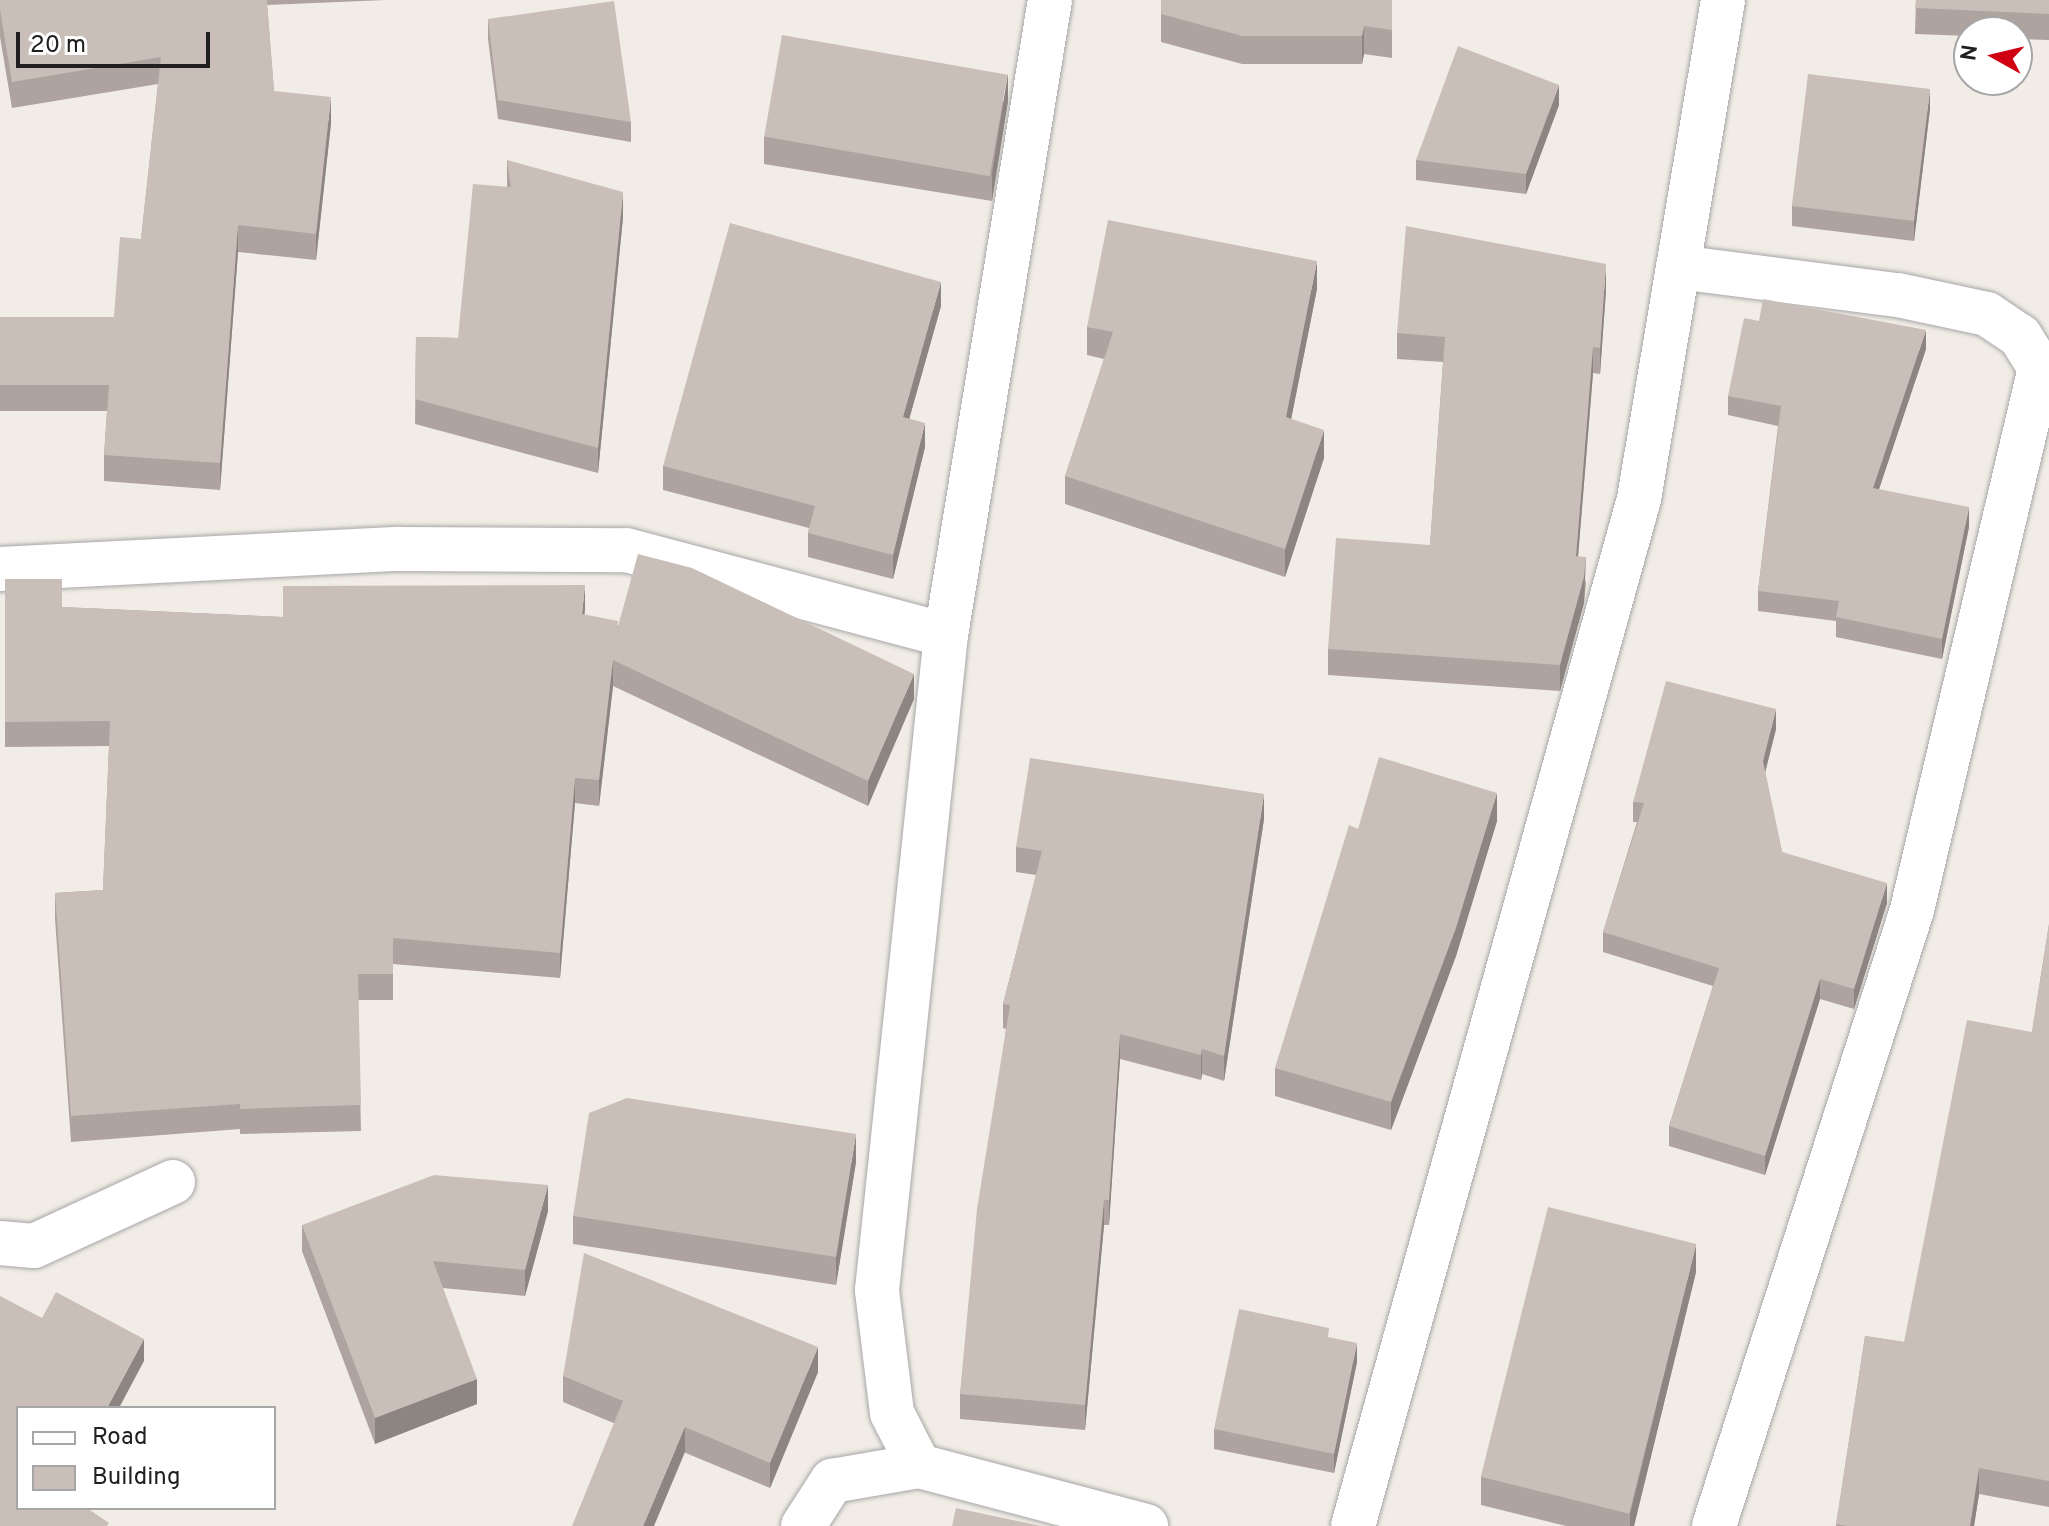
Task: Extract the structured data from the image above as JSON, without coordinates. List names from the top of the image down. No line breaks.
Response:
{"legend":["Road","Building"],"scale_bar":"20 m","north":"left"}
